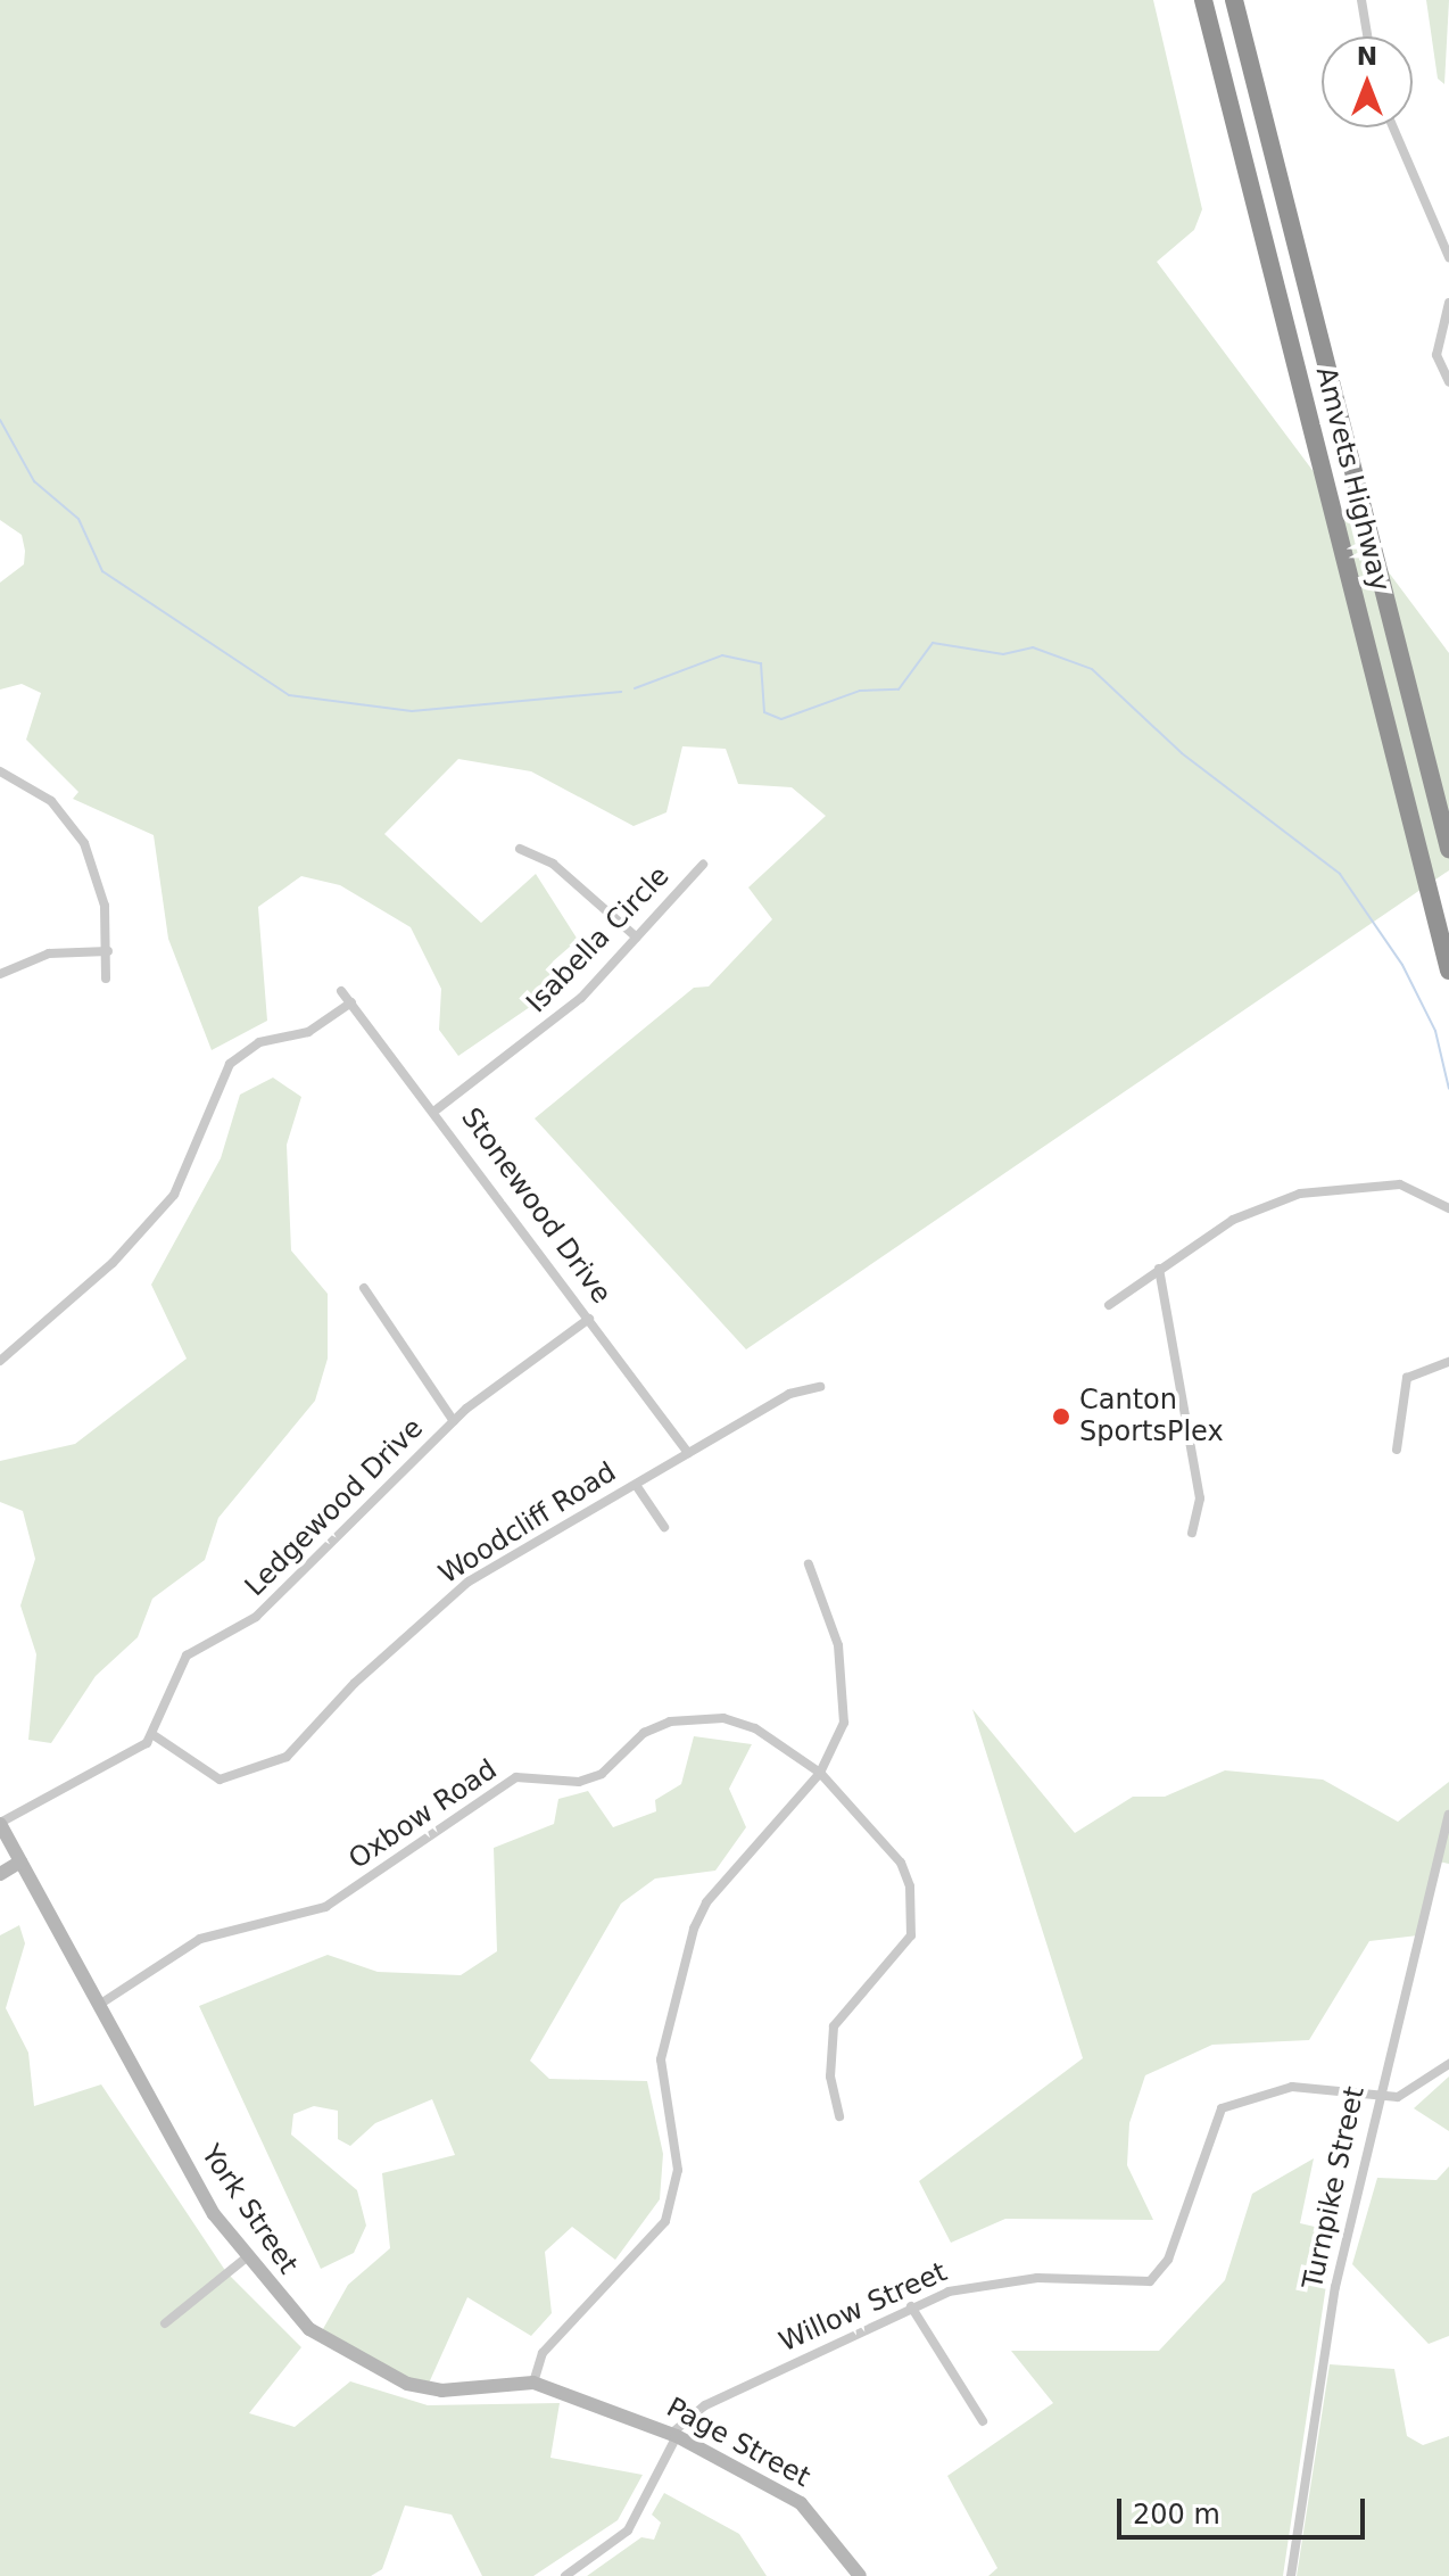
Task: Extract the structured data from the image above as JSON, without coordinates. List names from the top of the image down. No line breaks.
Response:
{"streets":{"highway":["Amvets Highway"],"street":["Isabella Circle","Stonewood Drive","Ledgewood Drive","Woodcliff Road","Oxbow Road","Turnpike Street","York Street","Willow Street","Page Street"]},"crossings":[["Isabella Circle","Stonewood Drive"],["Stonewood Drive","Ledgewood Drive"],["Stonewood Drive","Woodcliff Road"],["Ledgewood Drive","Woodcliff Road"],["Oxbow Road","York Street"],["Turnpike Street","Willow Street"],["York Street","Page Street"],["Willow Street","Page Street"]],"places":["Canton SportsPlex"],"scale_bar":"200 m","north":"top"}
